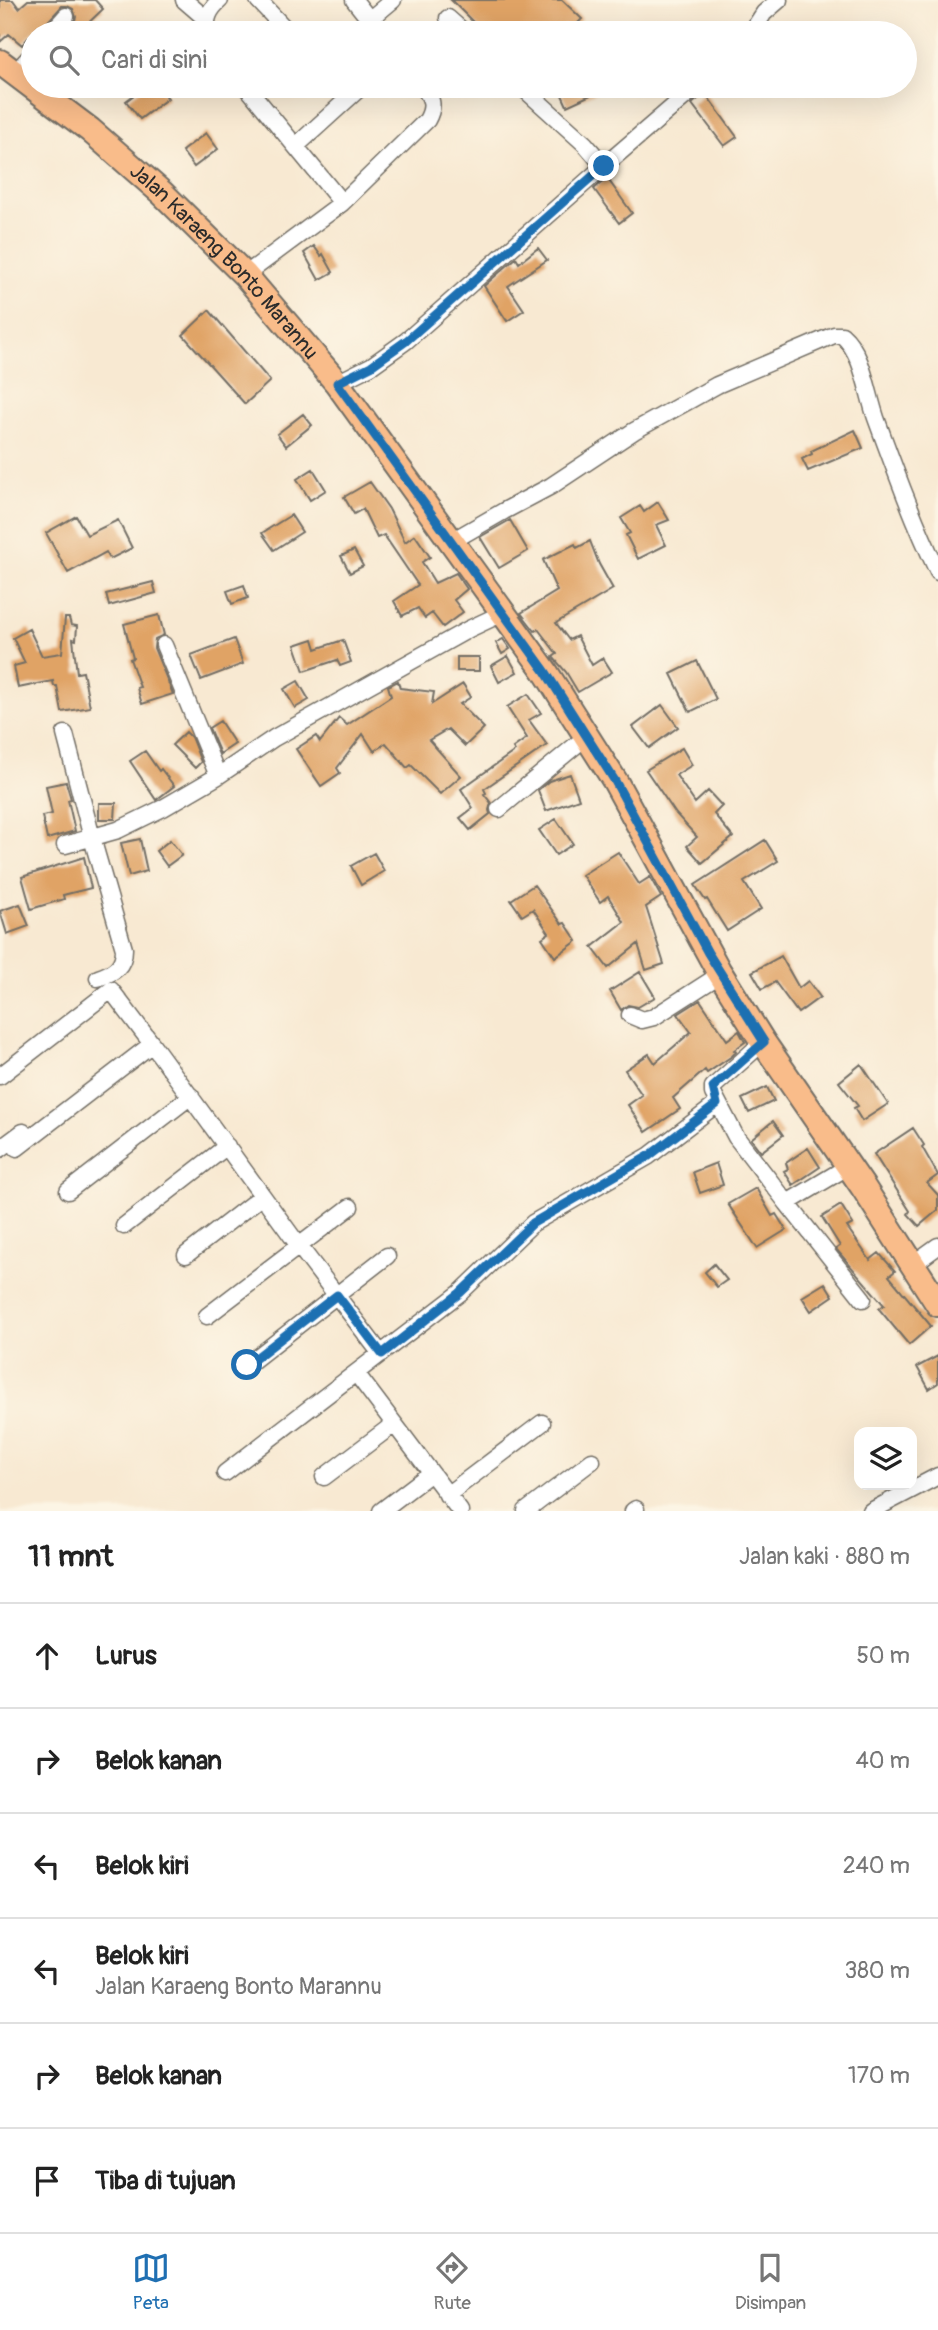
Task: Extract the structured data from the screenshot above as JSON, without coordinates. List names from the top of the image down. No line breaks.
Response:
{"streets":{"main road":["Jalan Karaeng Bonto Marannu"]},"page":{"search":"Cari di sini","heading":["11 mnt","Jalan kaki · 880 m"],"list":[["Lurus","50 m"],["Belok kanan","40 m"],["Belok kiri","240 m"],["Belok kiri","Jalan Karaeng Bonto Marannu","380 m"],["Belok kanan","170 m"],"Tiba di tujuan"],"nav":["Peta","Rute","Disimpan"]}}
